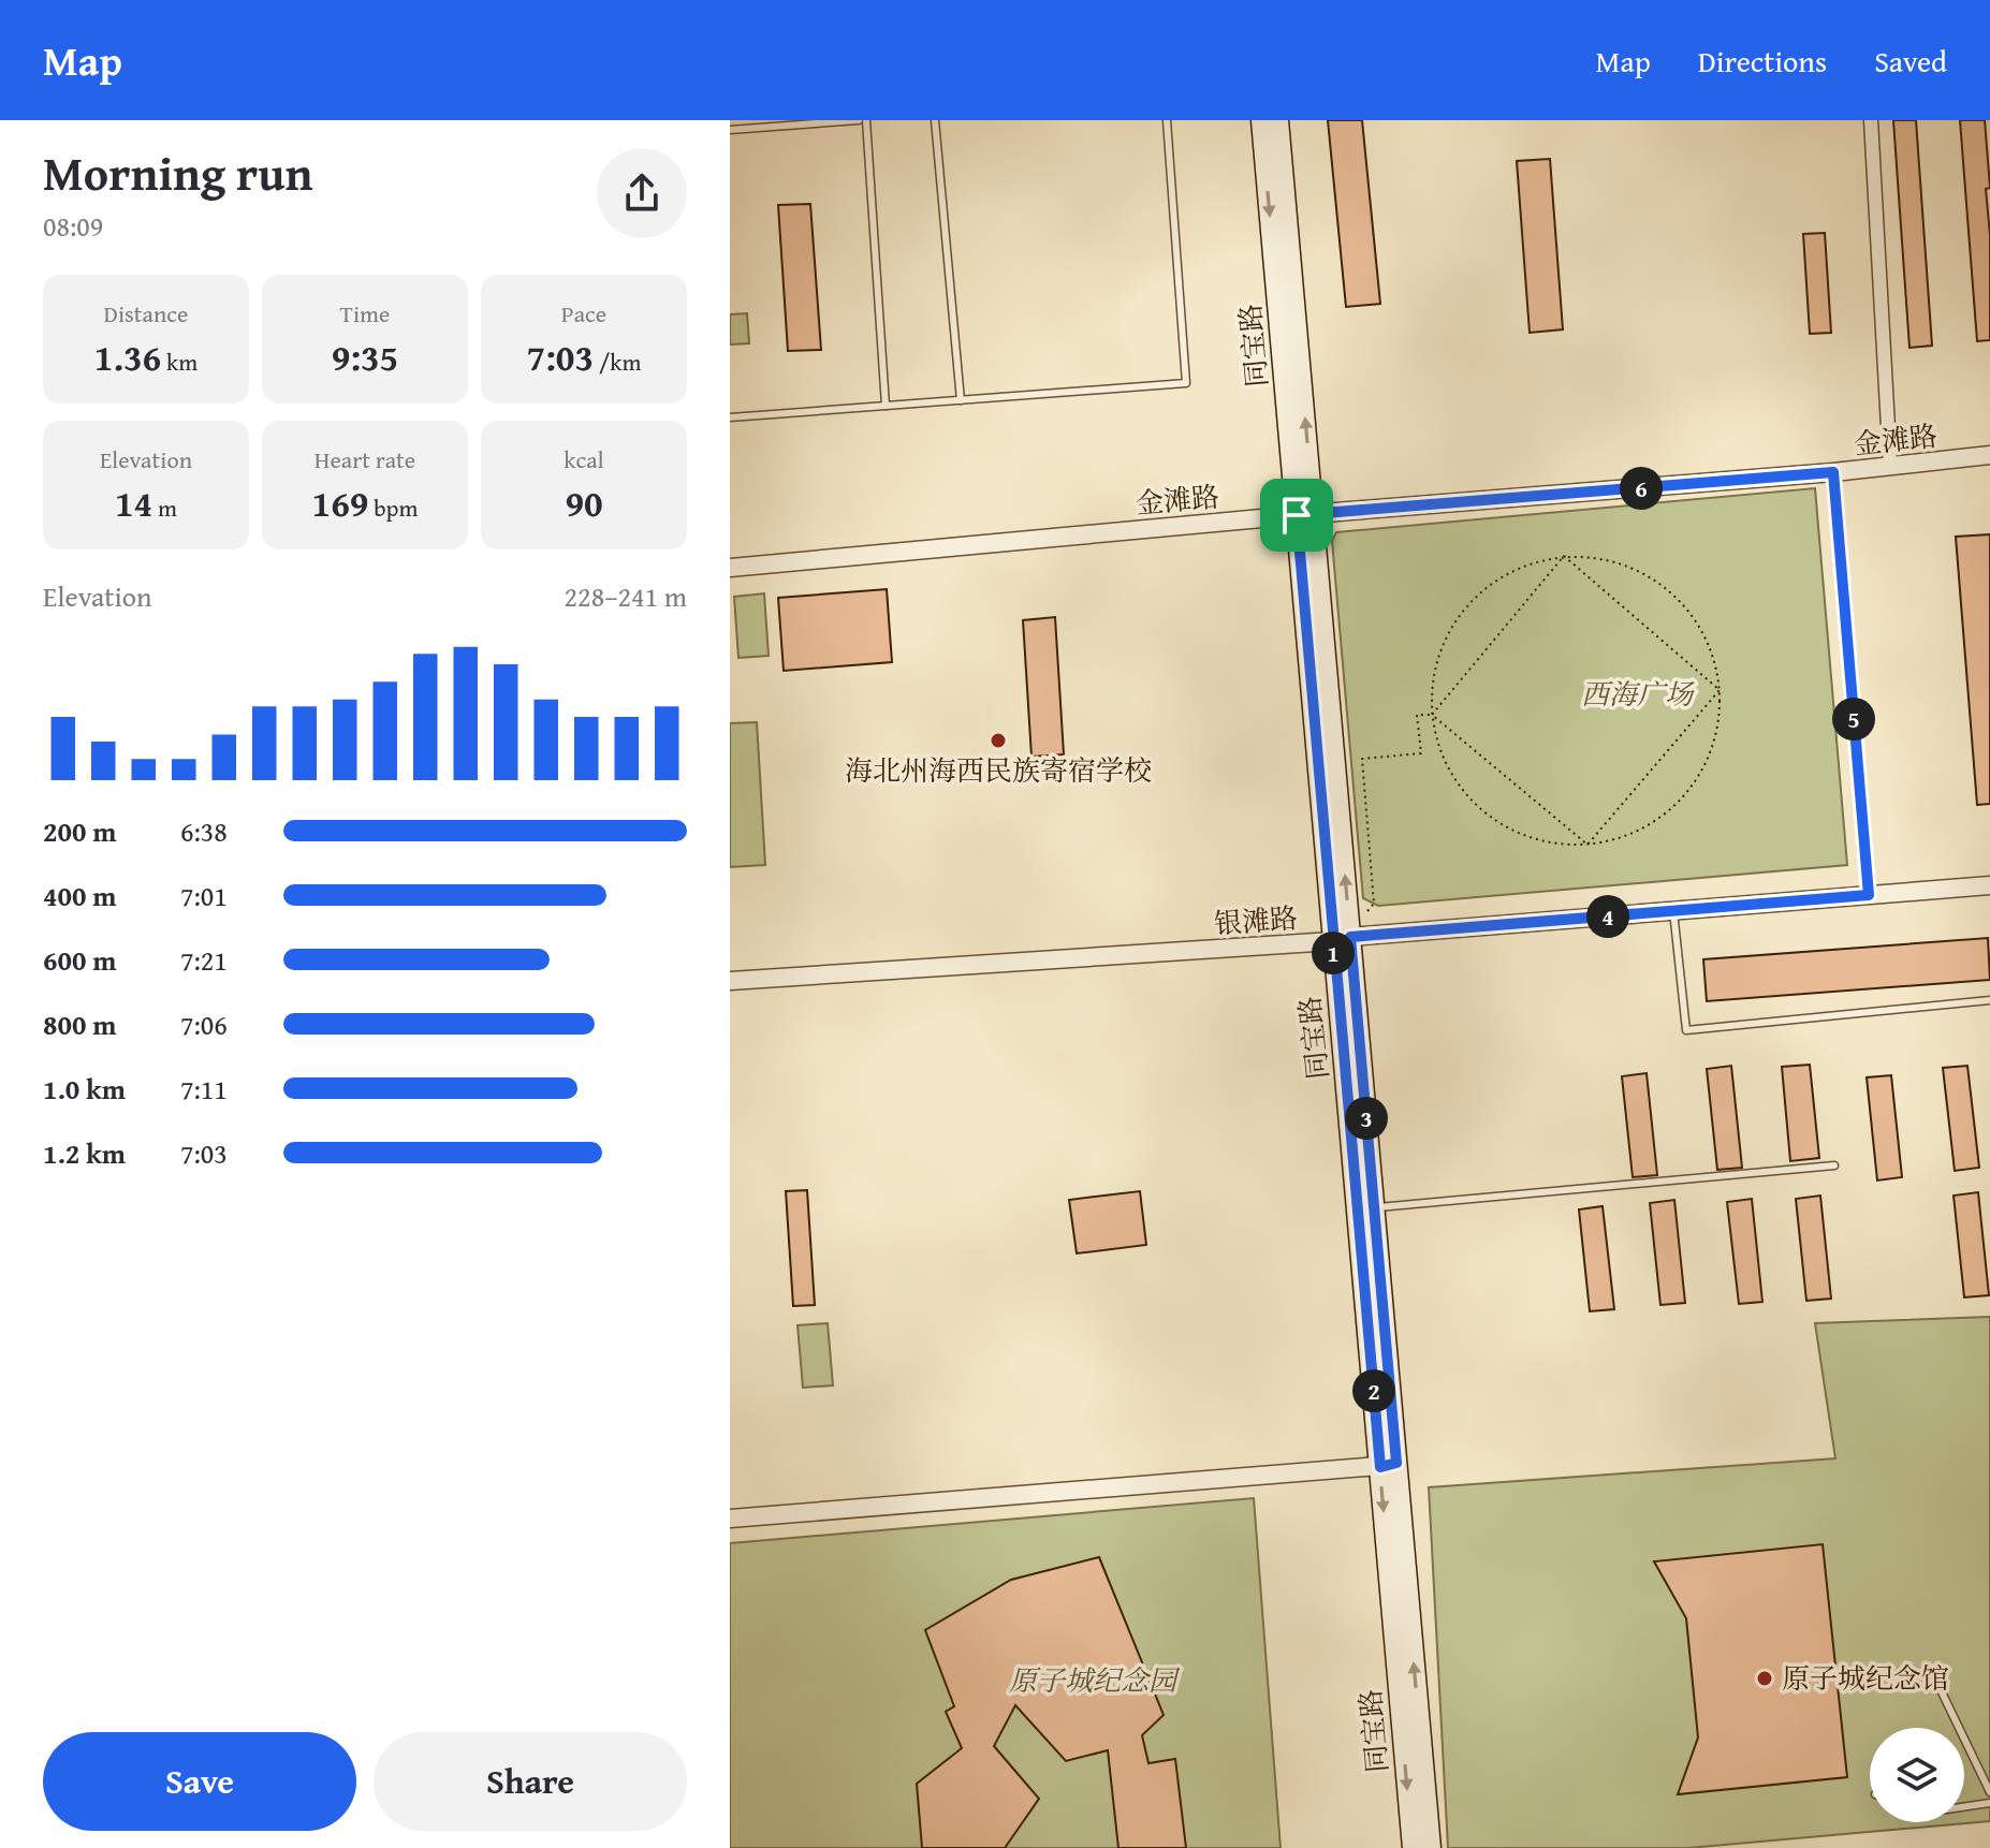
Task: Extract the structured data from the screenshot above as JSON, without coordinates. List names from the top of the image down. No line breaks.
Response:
{"streets":{"main road":["同宝路"],"street":["金滩路","银滩路"]},"crossings":[["同宝路","金滩路"],["同宝路","银滩路"]],"parks":["西海广场","原子城纪念园"],"places":["海北州海西民族寄宿学校","原子城纪念馆"],"page":{"header":"Map","nav":["Map","Directions","Saved"],"heading":["Morning run","08:09"],"stats":[["Distance","1.36 km"],["Time","9:35"],["Pace","7:03 /km"],["Elevation","14 m"],["Heart rate","169 bpm"],["kcal","90"]],"pins":["6","5","4","1","3","2"],"chart":["Elevation","228–241 m"],"list":[{"name":"200 m","note":"6:38"},{"name":"400 m","note":"7:01"},{"name":"600 m","note":"7:21"},{"name":"800 m","note":"7:06"},{"name":"1.0 km","note":"7:11"},{"name":"1.2 km","note":"7:03"}],"buttons":["Save","Share"]}}
